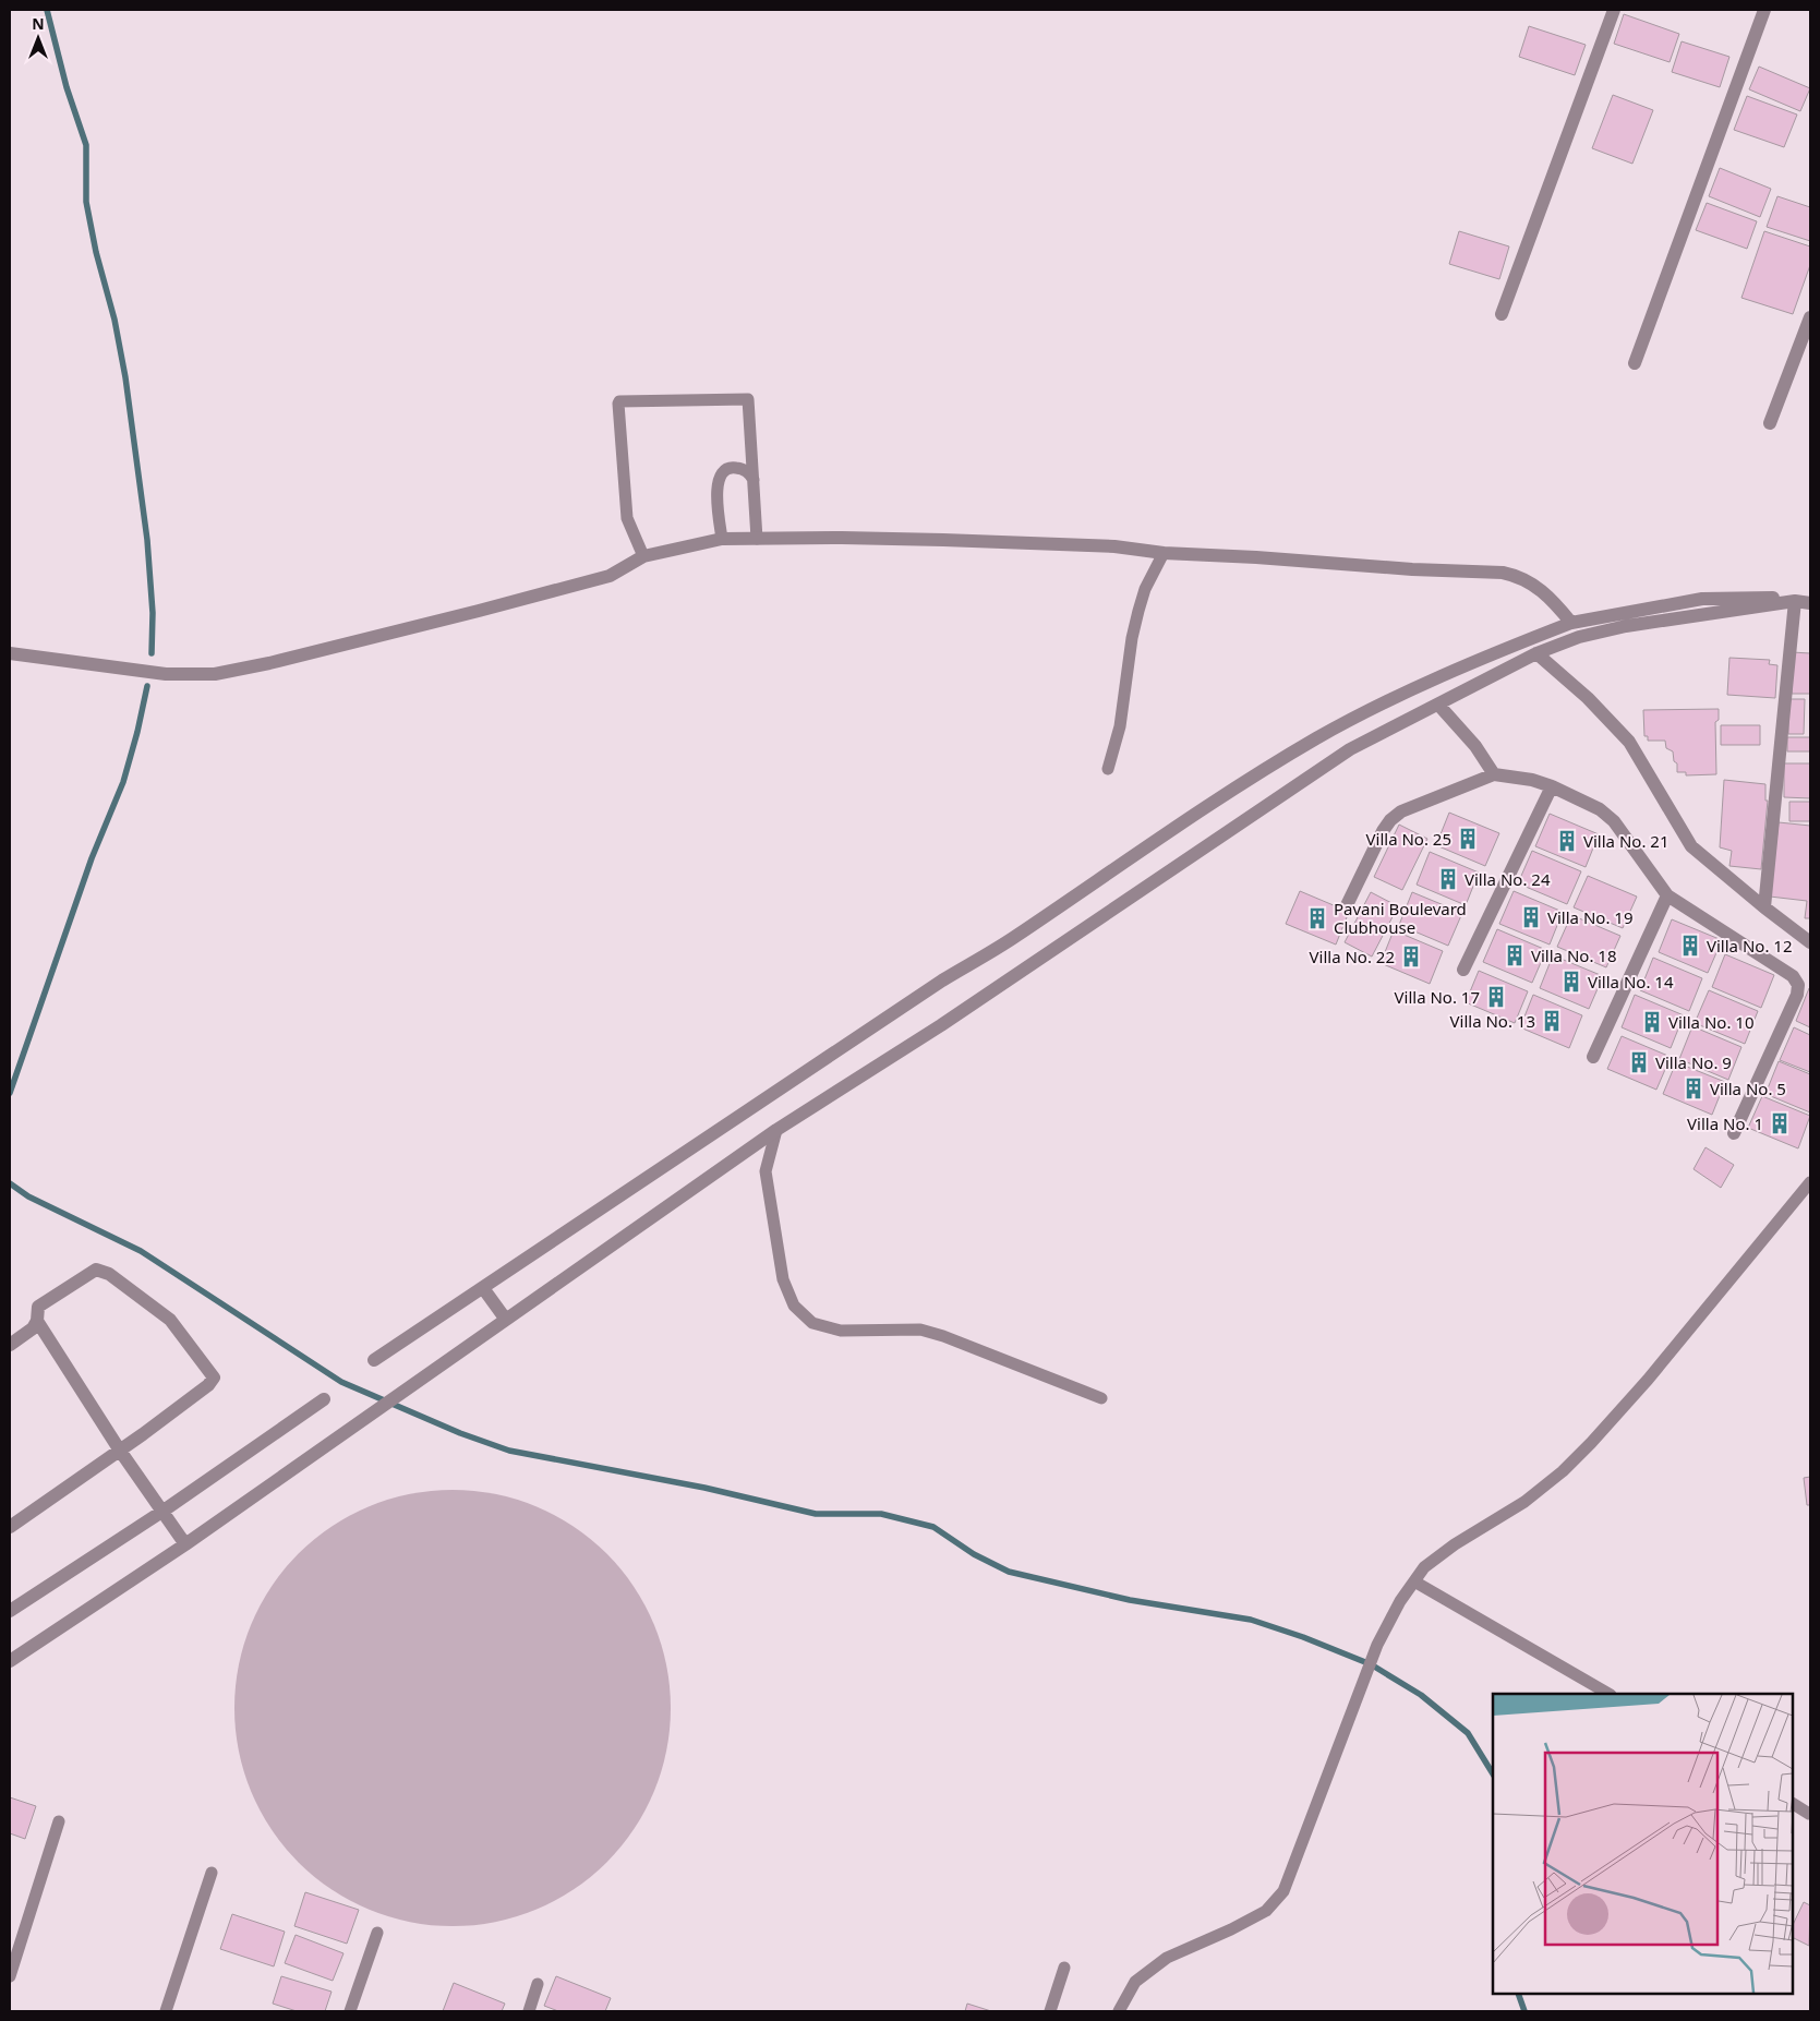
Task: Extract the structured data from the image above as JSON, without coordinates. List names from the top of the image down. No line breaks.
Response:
{"places":{"building":["Villa No. 25","Villa No. 21","Villa No. 24","Villa No. 19","Pavani Boulevard Clubhouse","Villa No. 12","Villa No. 18","Villa No. 22","Villa No. 14","Villa No. 17","Villa No. 13","Villa No. 10","Villa No. 9","Villa No. 5","Villa No. 1"]},"north":"top"}
